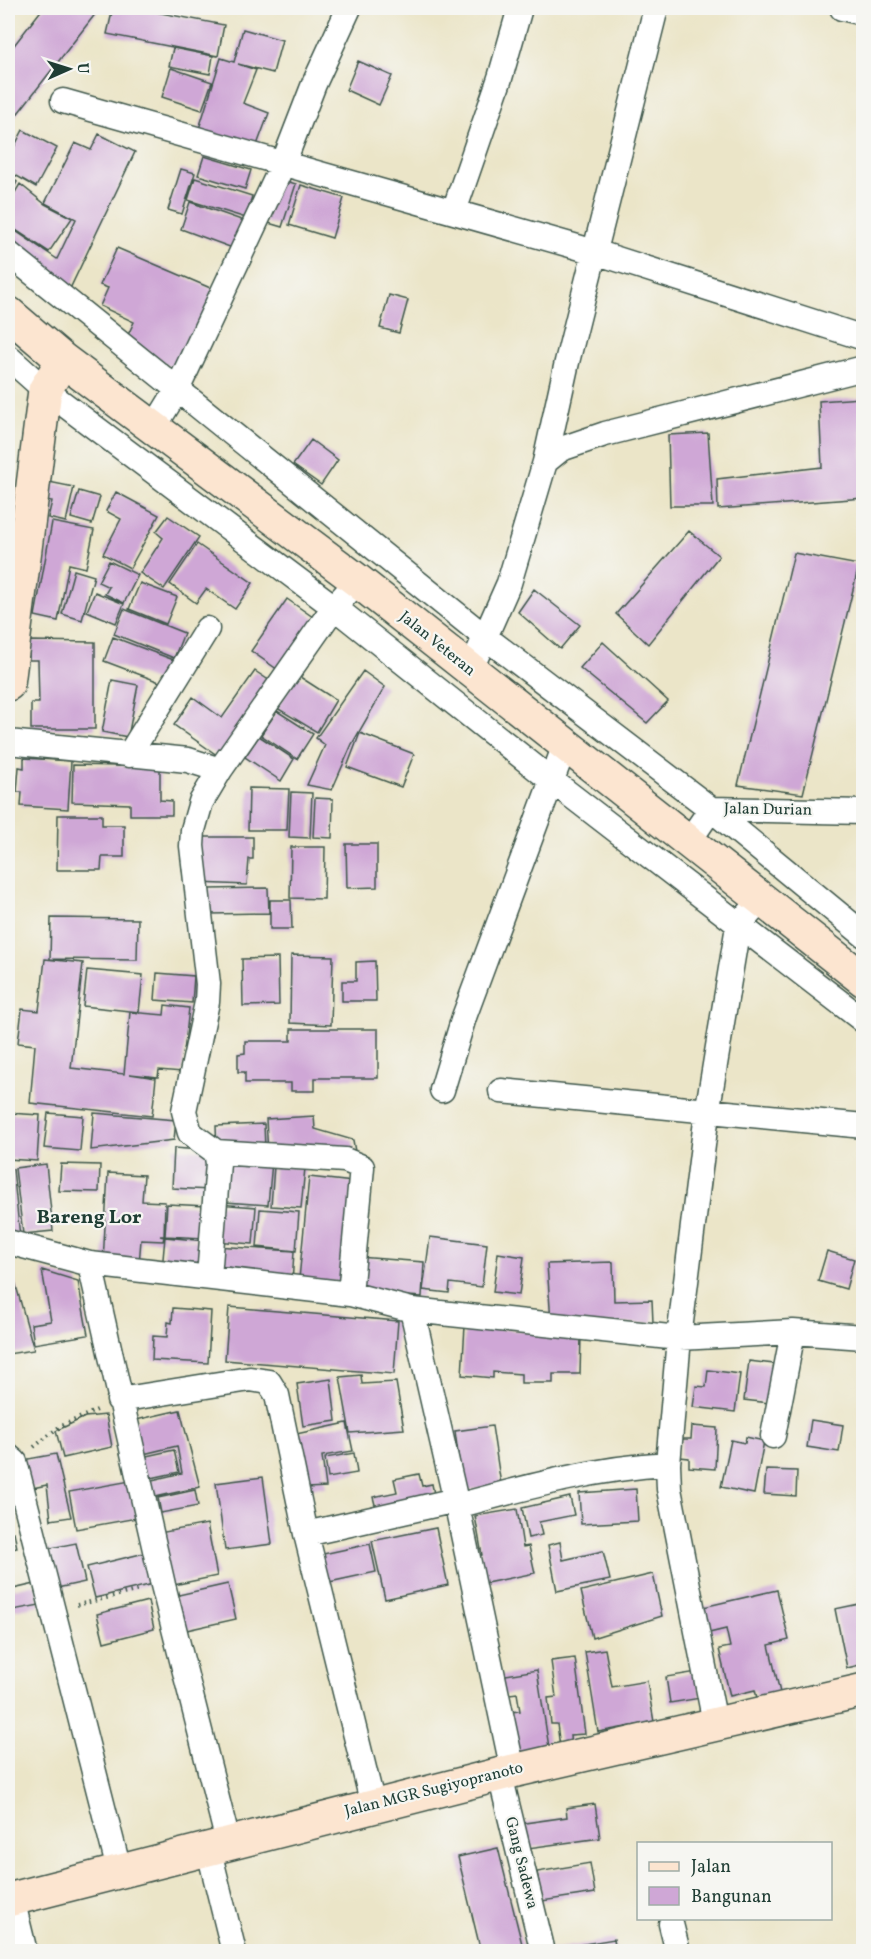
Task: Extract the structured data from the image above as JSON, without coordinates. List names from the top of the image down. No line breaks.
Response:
{"streets":{"street":["Jalan Veteran","Jalan Durian","Jalan MGR Sugiyopranoto","Gang Sadewa"]},"crossings":[["Jalan Veteran","Jalan Durian"],["Jalan MGR Sugiyopranoto","Gang Sadewa"]],"districts":["Bareng Lor"],"legend":["Jalan","Bangunan"],"north":"right"}
